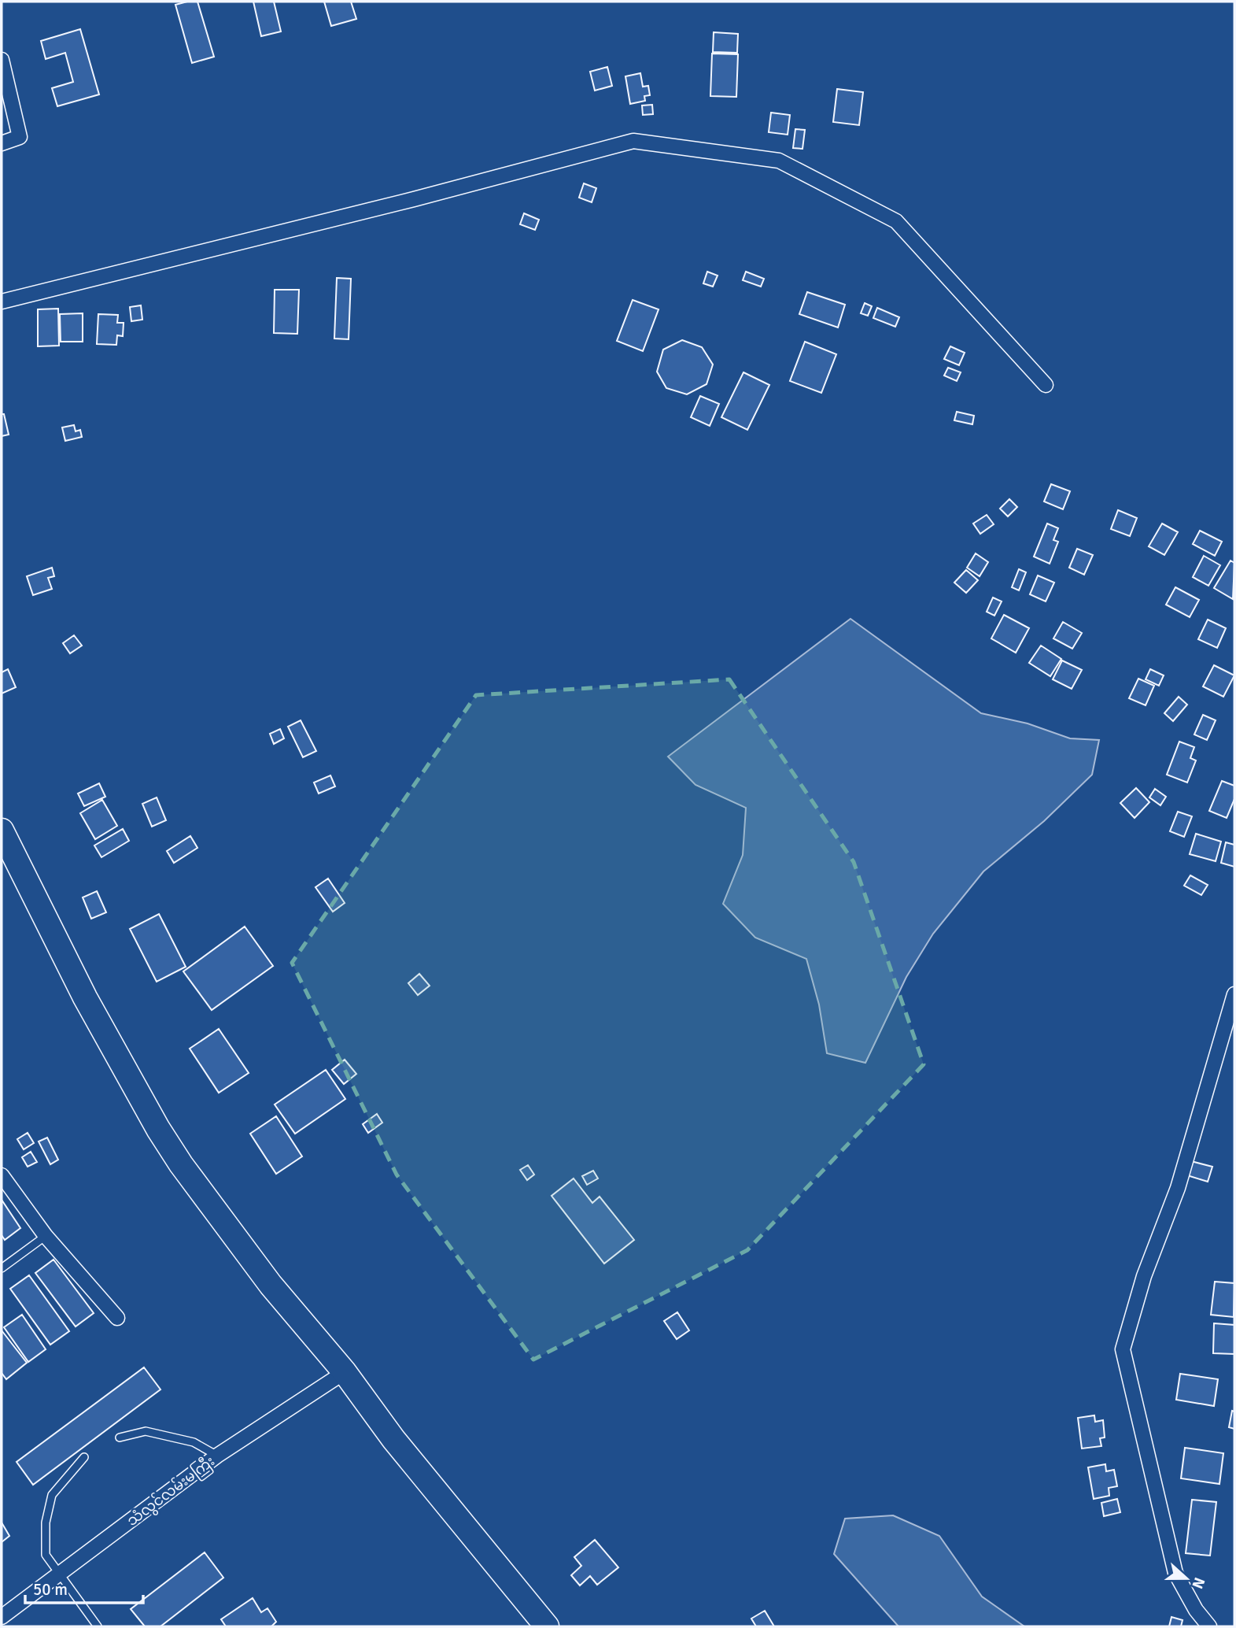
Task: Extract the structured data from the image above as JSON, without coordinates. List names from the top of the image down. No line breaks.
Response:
{"streets":{"street":["သံလွင်လမ်းမကြီး"]},"scale_bar":"50 m","north":"right"}
